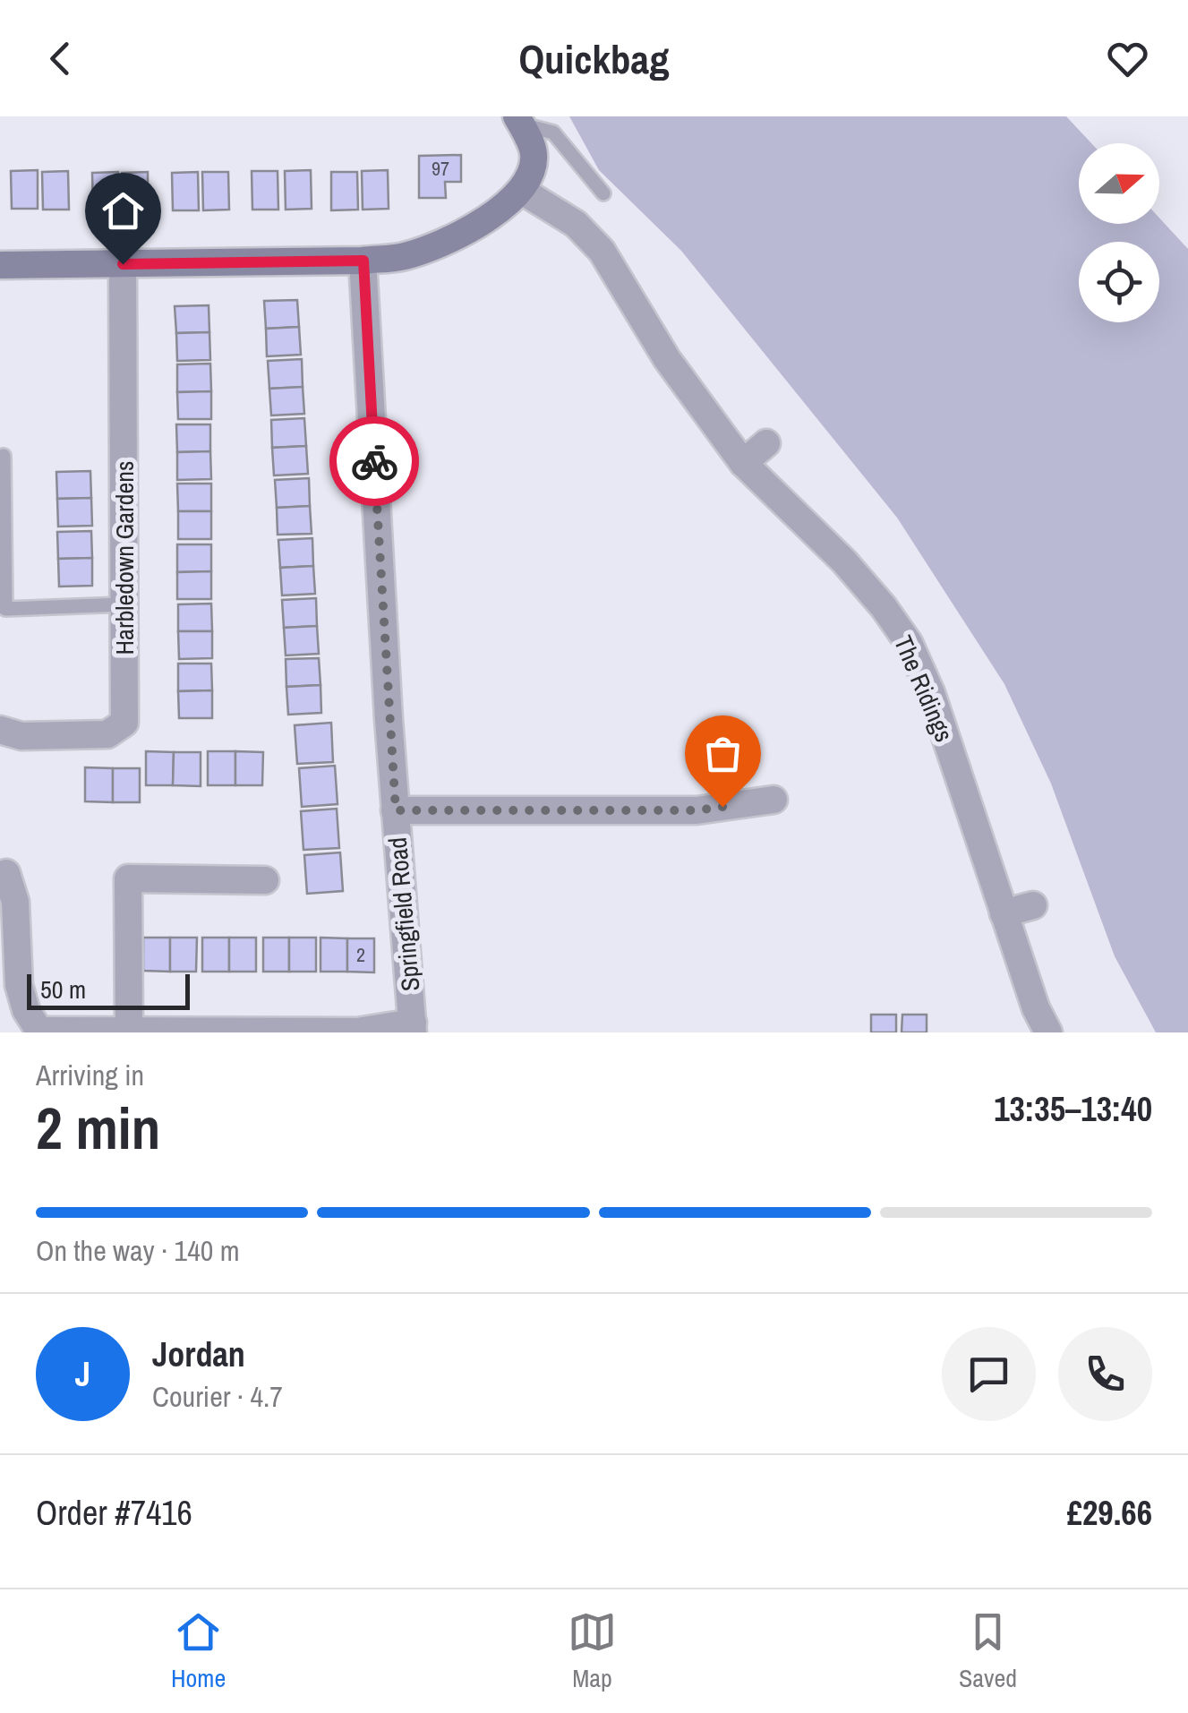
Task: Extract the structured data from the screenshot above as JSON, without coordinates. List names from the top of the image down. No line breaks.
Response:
{"streets":{"street":["Harbledown Gardens","The Ridings","Springfield Road"]},"house_numbers":["97","2"],"scale_bar":"50 m","north":"right","page":{"header":"Quickbag","scale":"50 m","heading":["2 min","Arriving in","13:35–13:40"],"panel":["Jordan","Courier · 4.7","Order #7416","£29.66"],"bar":"On the way · 140 m","round":"J","tabs":["Home","Map","Saved"]}}
